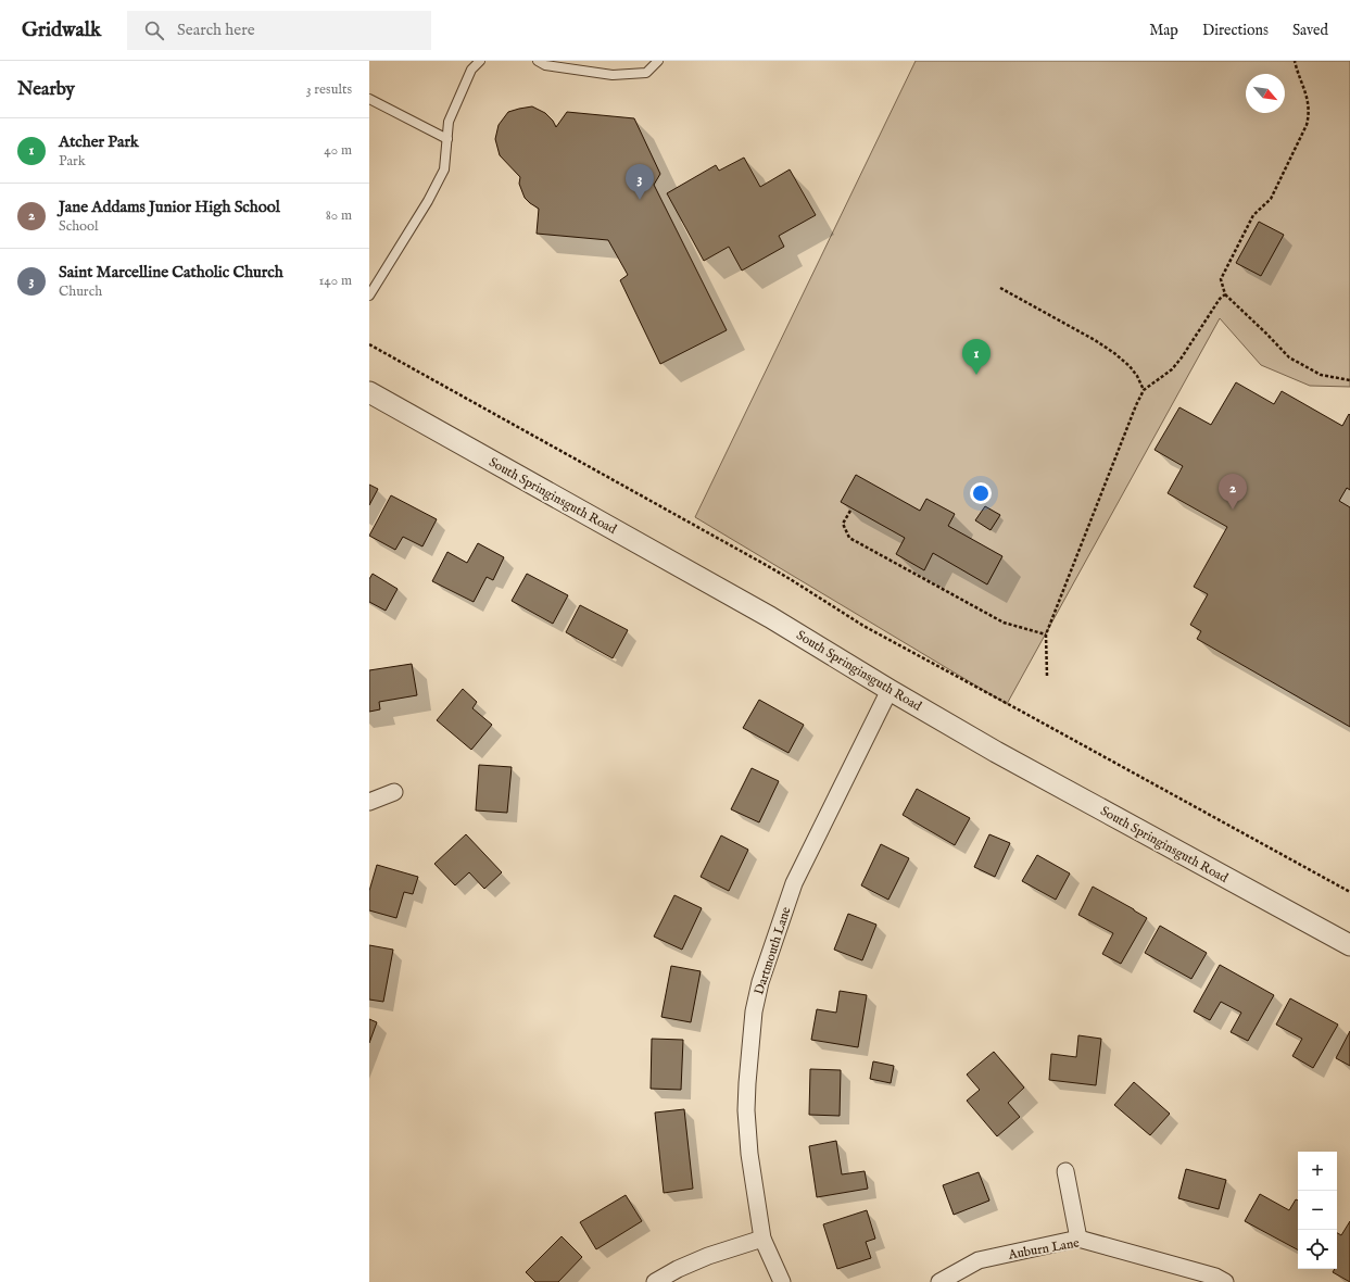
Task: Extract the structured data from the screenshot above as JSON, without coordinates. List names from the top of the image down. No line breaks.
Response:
{"streets":{"street":["South Springinsguth Road","Dartmouth Lane","Auburn Lane"]},"crossings":[["South Springinsguth Road","Dartmouth Lane"]],"north":"bottom right","page":{"header":"Gridwalk","search":"Search here","nav":["Map","Directions","Saved"],"heading":["Nearby","3 results"],"list":[{"mark":"1","name":"Atcher Park","note":"Park","value":"40 m"},{"mark":"2","name":"Jane Addams Junior High School","note":"School","value":"80 m"},{"mark":"3","name":"Saint Marcelline Catholic Church","note":"Church","value":"140 m"}],"pins":["3","1","2"],"map_buttons":["+","−"]}}
